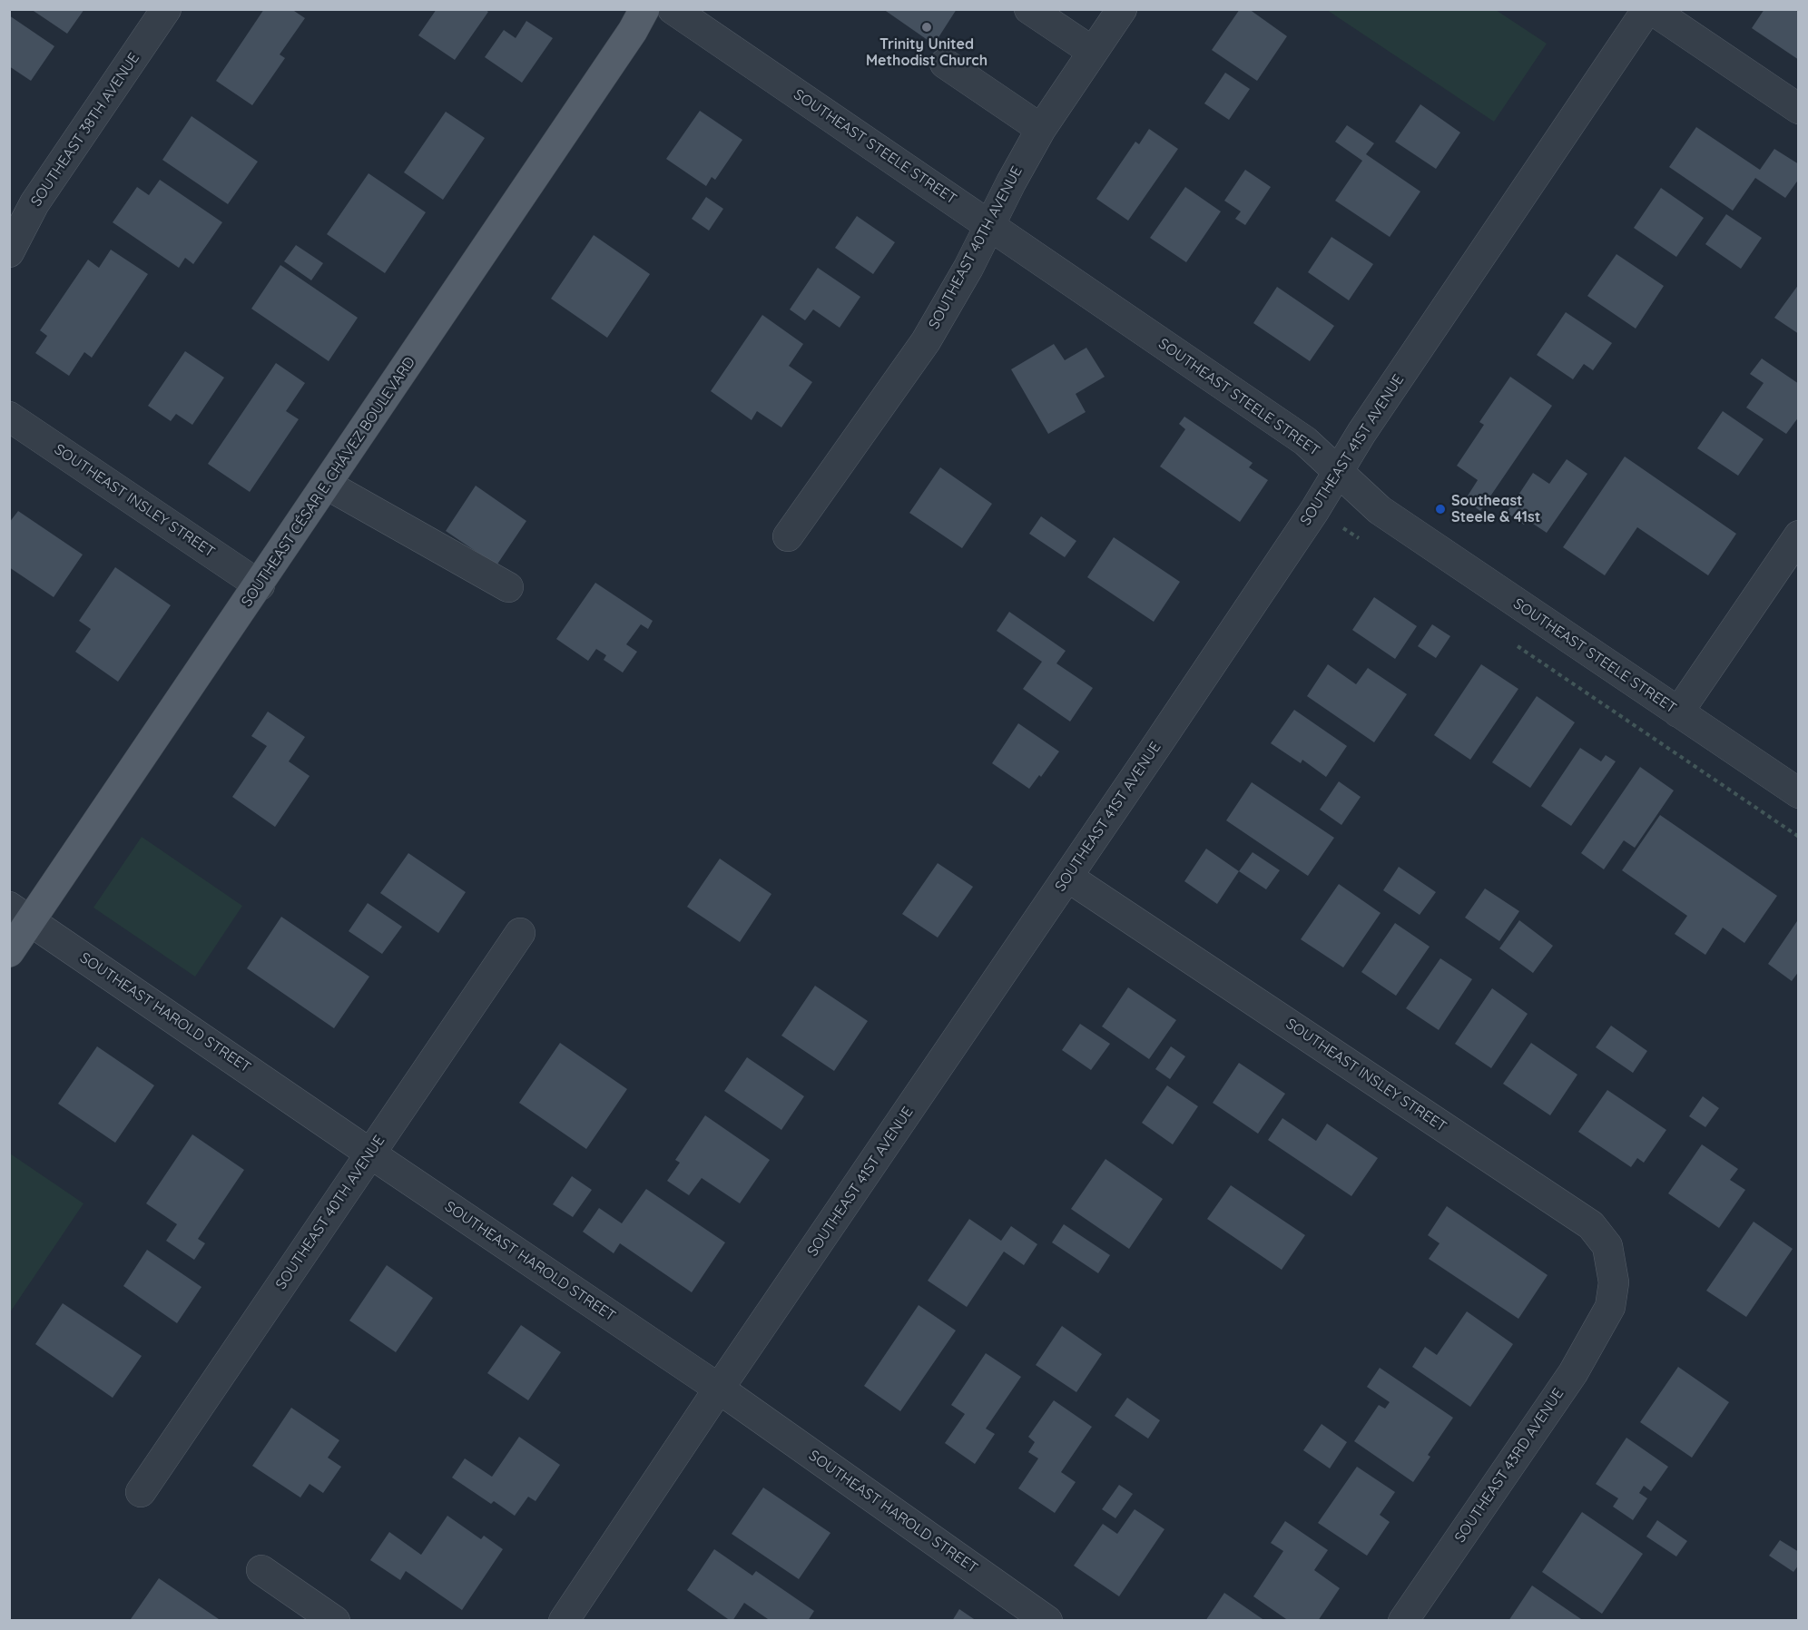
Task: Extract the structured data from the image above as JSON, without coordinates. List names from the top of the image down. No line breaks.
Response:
{"streets":{"main road":["SOUTHEAST CÉSAR E. CHÁVEZ BOULEVARD"],"street":["SOUTHEAST 38TH AVENUE","SOUTHEAST STEELE STREET","SOUTHEAST 40TH AVENUE","SOUTHEAST 41ST AVENUE","SOUTHEAST INSLEY STREET","SOUTHEAST HAROLD STREET","SOUTHEAST 43RD AVENUE"]},"crossings":[["SOUTHEAST STEELE STREET","SOUTHEAST 40TH AVENUE"],["SOUTHEAST STEELE STREET","SOUTHEAST 41ST AVENUE"],["SOUTHEAST 40TH AVENUE","SOUTHEAST HAROLD STREET"],["SOUTHEAST 41ST AVENUE","SOUTHEAST INSLEY STREET"],["SOUTHEAST 41ST AVENUE","SOUTHEAST HAROLD STREET"],["SOUTHEAST CÉSAR E. CHÁVEZ BOULEVARD","SOUTHEAST INSLEY STREET"],["SOUTHEAST CÉSAR E. CHÁVEZ BOULEVARD","SOUTHEAST HAROLD STREET"],["SOUTHEAST INSLEY STREET","SOUTHEAST 43RD AVENUE"]],"places":["Trinity United Methodist Church","Southeast Steele & 41st"]}
